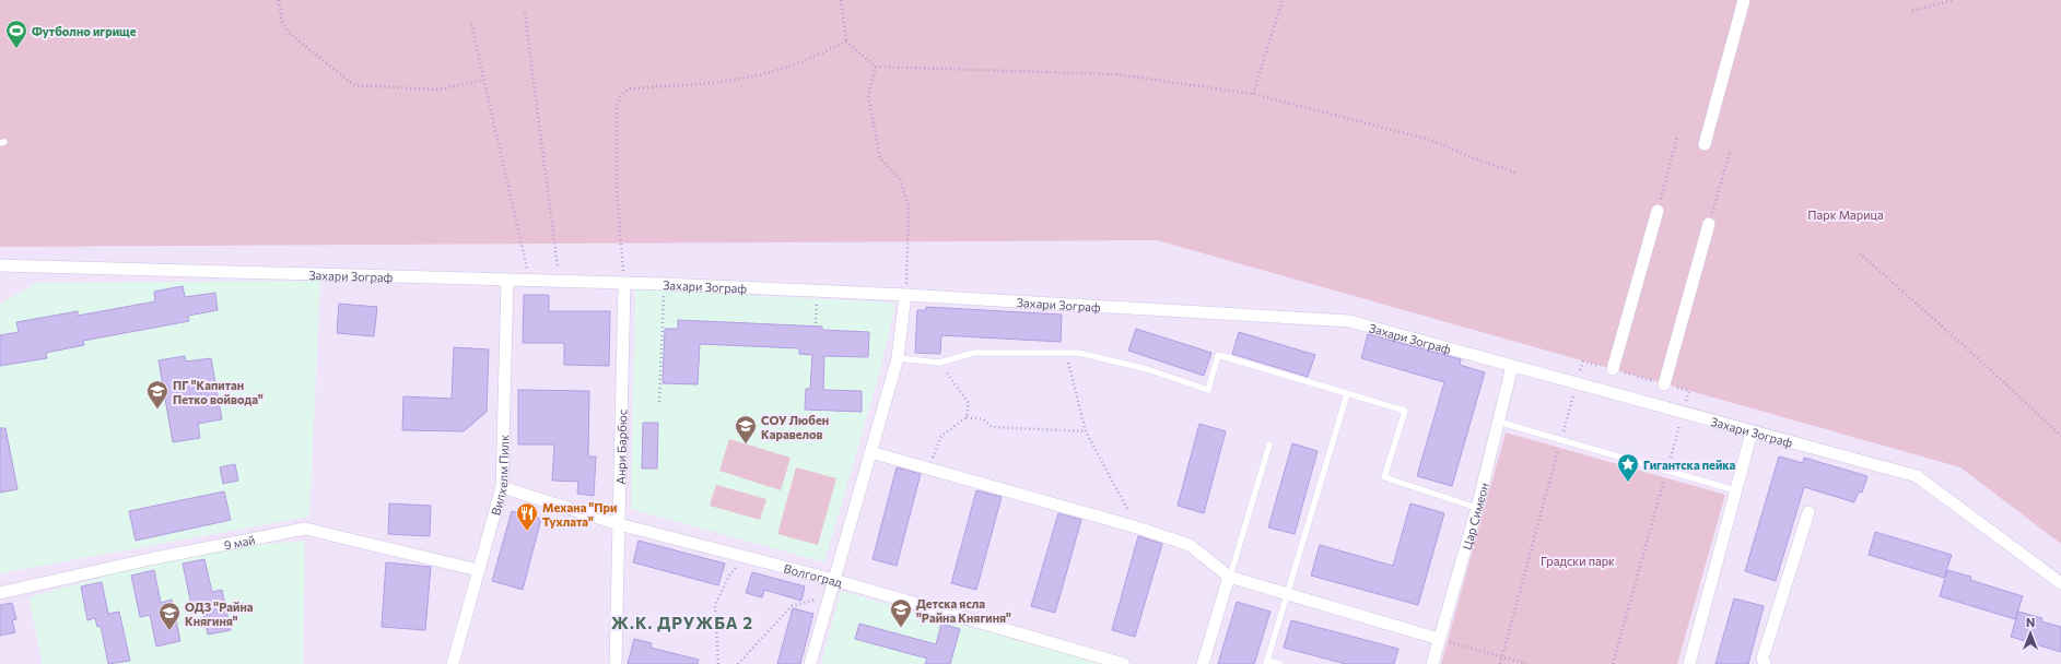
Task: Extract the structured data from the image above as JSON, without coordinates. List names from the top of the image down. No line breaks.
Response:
{"streets":{"street":["Захари Зограф","Анри Барбюс","Вилхелм Пилк","Цар Симеон","9 май","Волгоград"]},"crossings":[["Захари Зограф","Анри Барбюс"],["Захари Зограф","Вилхелм Пилк"],["Захари Зограф","Цар Симеон"],["Анри Барбюс","Волгоград"],["Вилхелм Пилк","9 май"],["Вилхелм Пилк","Волгоград"]],"districts":["Ж.К. ДРУЖБА 2"],"parks":["Парк Марица","Градски парк"],"places":{"sports":["Футболно игрище"],"school or university":["ПГ \"Капитан Петко войвода\"","СОУ Любен Каравелов","Детска ясла \"Райна Княгиня\"","ОДЗ \"Райна Княгиня\""],"place":["Гигантска пейка"],"restaurant":["Механа \"При Тухлата\""]},"north":"top"}
